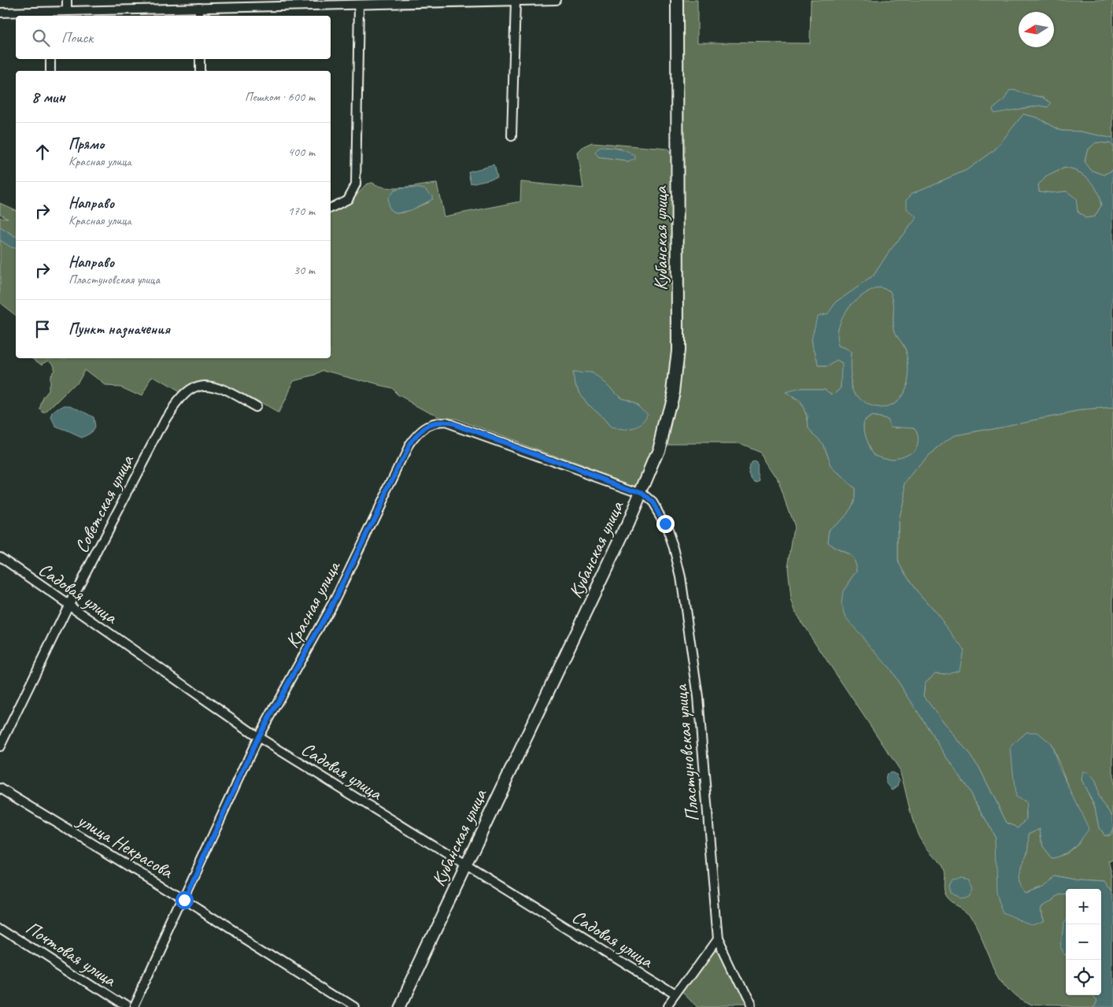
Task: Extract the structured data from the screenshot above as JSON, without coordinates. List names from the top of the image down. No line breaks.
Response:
{"streets":{"street":["Кубанская улица","Советская улица","Садовая улица","Красная улица","Пластуновская улица","улица Некрасова","Почтовая улица"]},"crossings":[["Кубанская улица","Садовая улица"],["Кубанская улица","Красная улица"],["Кубанская улица","Пластуновская улица"],["Советская улица","Садовая улица"],["Садовая улица","Красная улица"],["Красная улица","Пластуновская улица"],["Красная улица","улица Некрасова"]],"north":"left","page":{"search":"Поиск","heading":["8 мин","Пешком · 600 m"],"list":[["Прямо","Красная улица","400 m"],["Направо","Красная улица","170 m"],["Направо","Пластуновская улица","30 m"],"Пункт назначения"],"map_buttons":["+","−"]}}
